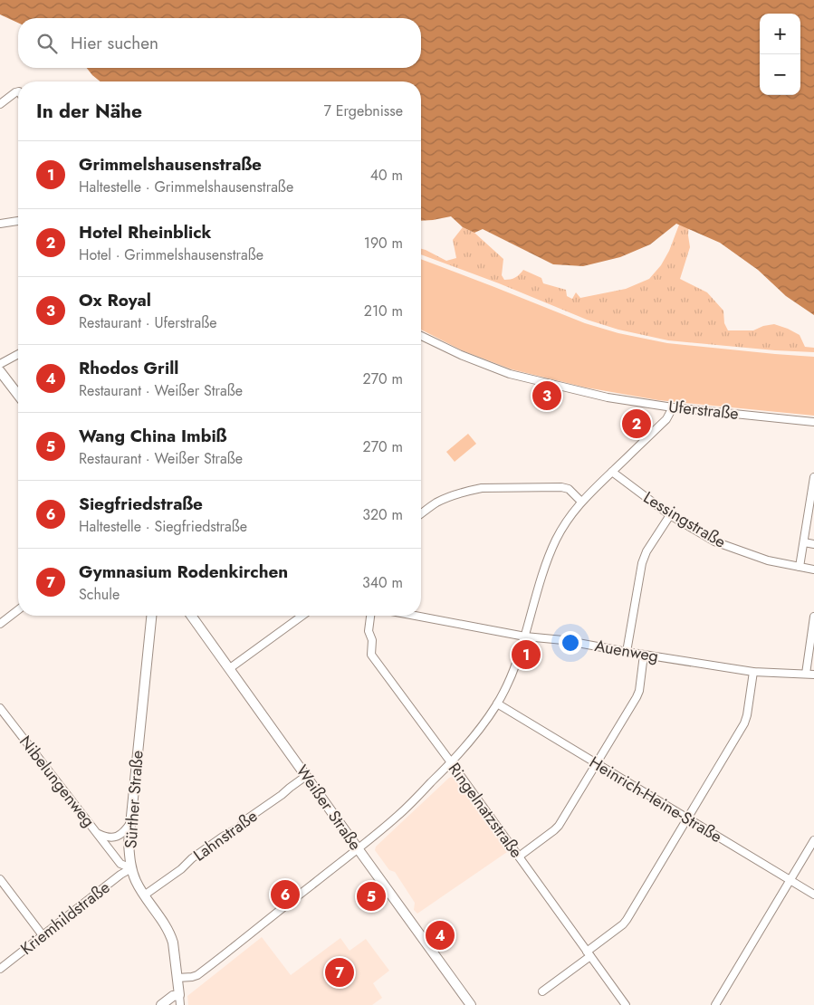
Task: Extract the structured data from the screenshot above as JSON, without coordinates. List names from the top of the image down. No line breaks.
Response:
{"streets":{"street":["Uferstraße","Lessingstraße","Auenweg","Nibelungenweg","Sürther Straße","Heinrich-Heine-Straße","Weißer Straße","Ringelnatzstraße","Lahnstraße","Kriemhildstraße"]},"crossings":[["Nibelungenweg","Sürther Straße"],["Nibelungenweg","Kriemhildstraße"],["Sürther Straße","Lahnstraße"],["Sürther Straße","Kriemhildstraße"],["Weißer Straße","Lahnstraße"]],"page":{"map_buttons":["+","−"],"search":"Hier suchen","heading":["In der Nähe","7 Ergebnisse"],"list":[{"mark":"1","name":"Grimmelshausenstraße","note":"Haltestelle · Grimmelshausenstraße","value":"40 m"},{"mark":"2","name":"Hotel Rheinblick","note":"Hotel · Grimmelshausenstraße","value":"190 m"},{"mark":"3","name":"Ox Royal","note":"Restaurant · Uferstraße","value":"210 m"},{"mark":"4","name":"Rhodos Grill","note":"Restaurant · Weißer Straße","value":"270 m"},{"mark":"5","name":"Wang China Imbiß","note":"Restaurant · Weißer Straße","value":"270 m"},{"mark":"6","name":"Siegfriedstraße","note":"Haltestelle · Siegfriedstraße","value":"320 m"},{"mark":"7","name":"Gymnasium Rodenkirchen","note":"Schule","value":"340 m"}],"pins":["3","2","1","6","5","4","7"]}}
